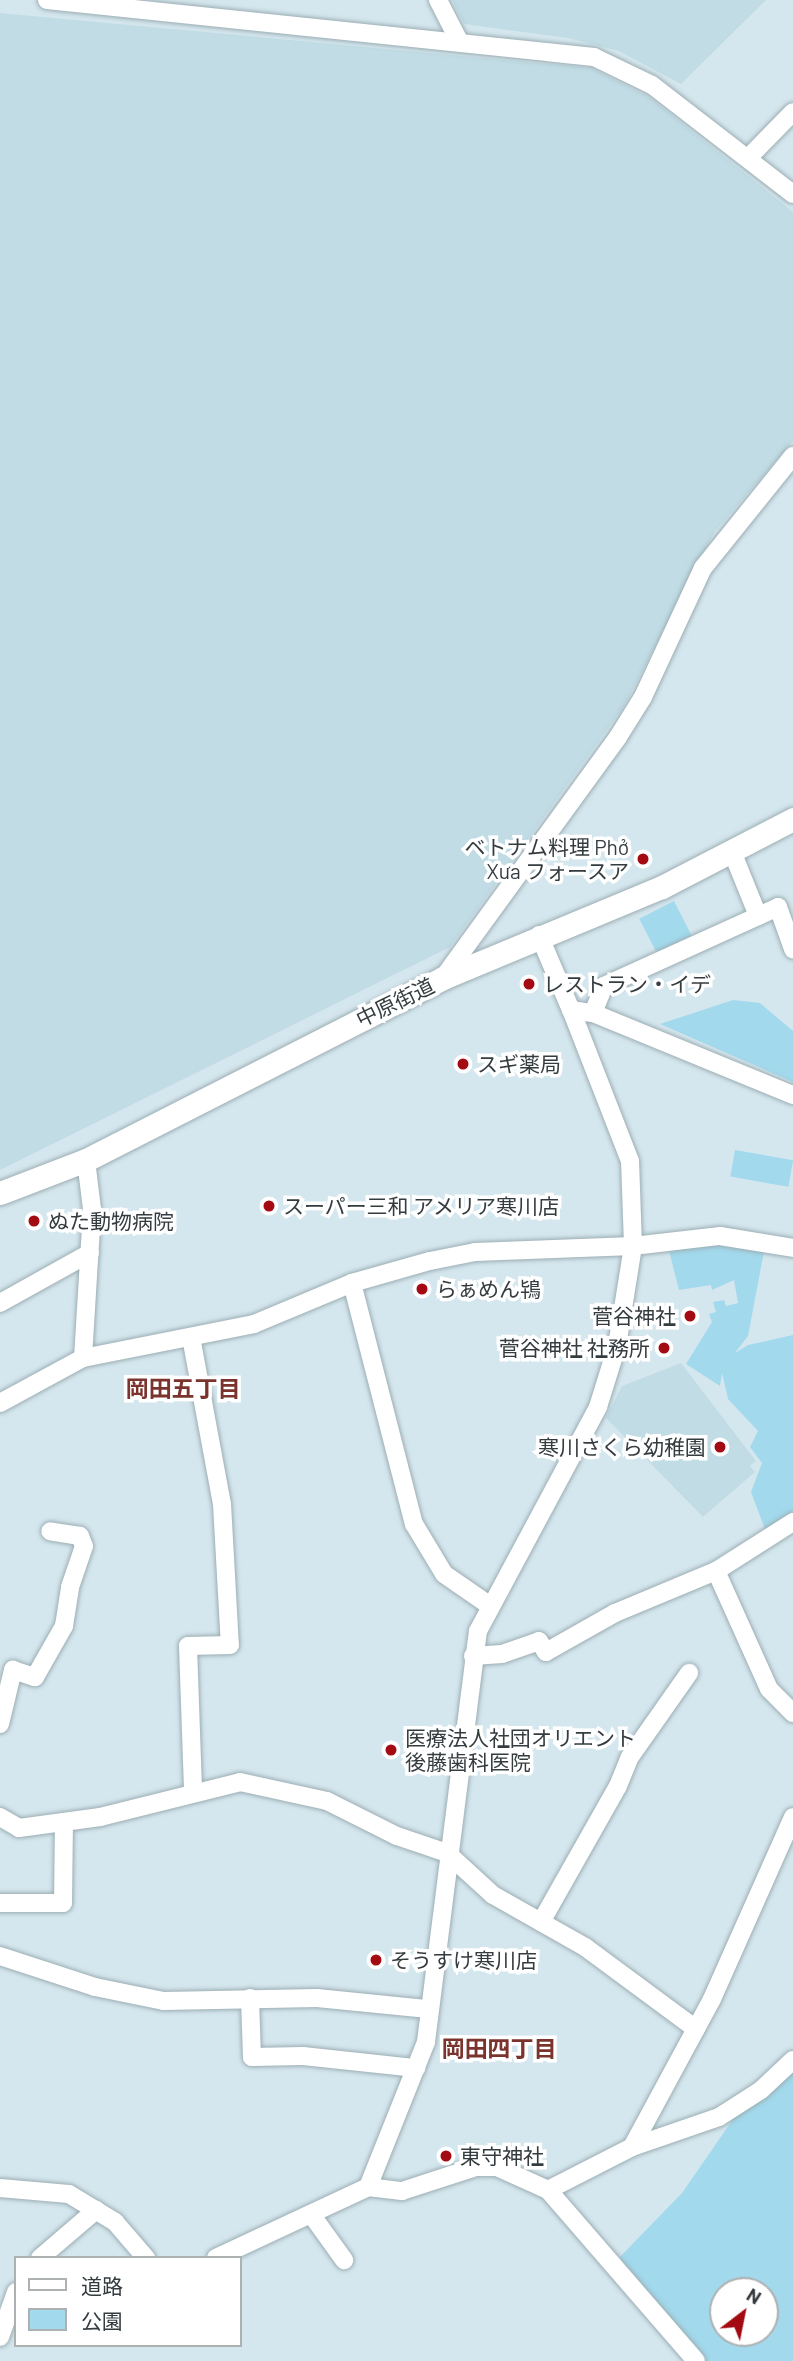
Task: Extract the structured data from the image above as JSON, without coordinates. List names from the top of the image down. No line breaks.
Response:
{"streets":{"main road":["中原街道"]},"districts":["岡田五丁目","岡田四丁目"],"places":["ベトナム料理 Phở Xưa フォースア","レストラン・イデ","スギ薬局","スーパー三和 アメリア寒川店","ぬた動物病院","らぁめん鴇","菅谷神社","菅谷神社 社務所","寒川さくら幼稚園","医療法人社団オリエント 後藤歯科医院","そうすけ寒川店","東守神社"],"legend":["道路","公園"],"north":"top right"}
